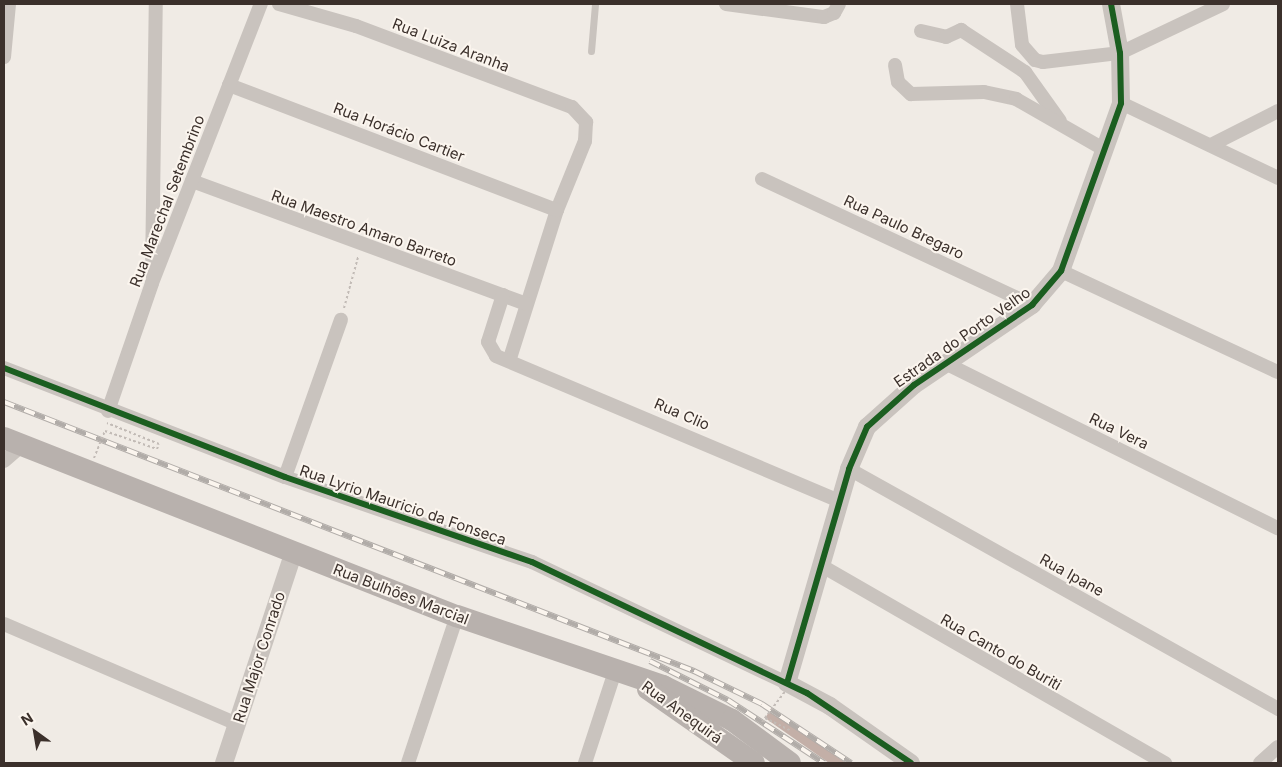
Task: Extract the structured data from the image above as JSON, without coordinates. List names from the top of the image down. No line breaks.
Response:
{"streets":{"main road":["Rua Bulhões Marcial","Rua Anequirá"],"street":["Rua Luiza Aranha","Rua Horácio Cartier","Rua Marechal Setembrino","Rua Paulo Bregaro","Rua Maestro Amaro Barreto","Estrada do Porto Velho","Rua Clio","Rua Vera","Rua Lyrio Mauricio da Fonseca","Rua Ipane","Rua Canto do Buriti","Rua Major Conrado"]},"crossings":[["Rua Luiza Aranha","Rua Horácio Cartier"],["Rua Horácio Cartier","Rua Marechal Setembrino"],["Rua Marechal Setembrino","Rua Maestro Amaro Barreto"],["Rua Marechal Setembrino","Rua Lyrio Mauricio da Fonseca"],["Rua Paulo Bregaro","Estrada do Porto Velho"],["Rua Maestro Amaro Barreto","Rua Clio"],["Estrada do Porto Velho","Rua Clio"],["Estrada do Porto Velho","Rua Vera"],["Estrada do Porto Velho","Rua Lyrio Mauricio da Fonseca"],["Estrada do Porto Velho","Rua Ipane"],["Estrada do Porto Velho","Rua Canto do Buriti"],["Rua Bulhões Marcial","Rua Major Conrado"],["Rua Bulhões Marcial","Rua Anequirá"]],"north":"top left"}
